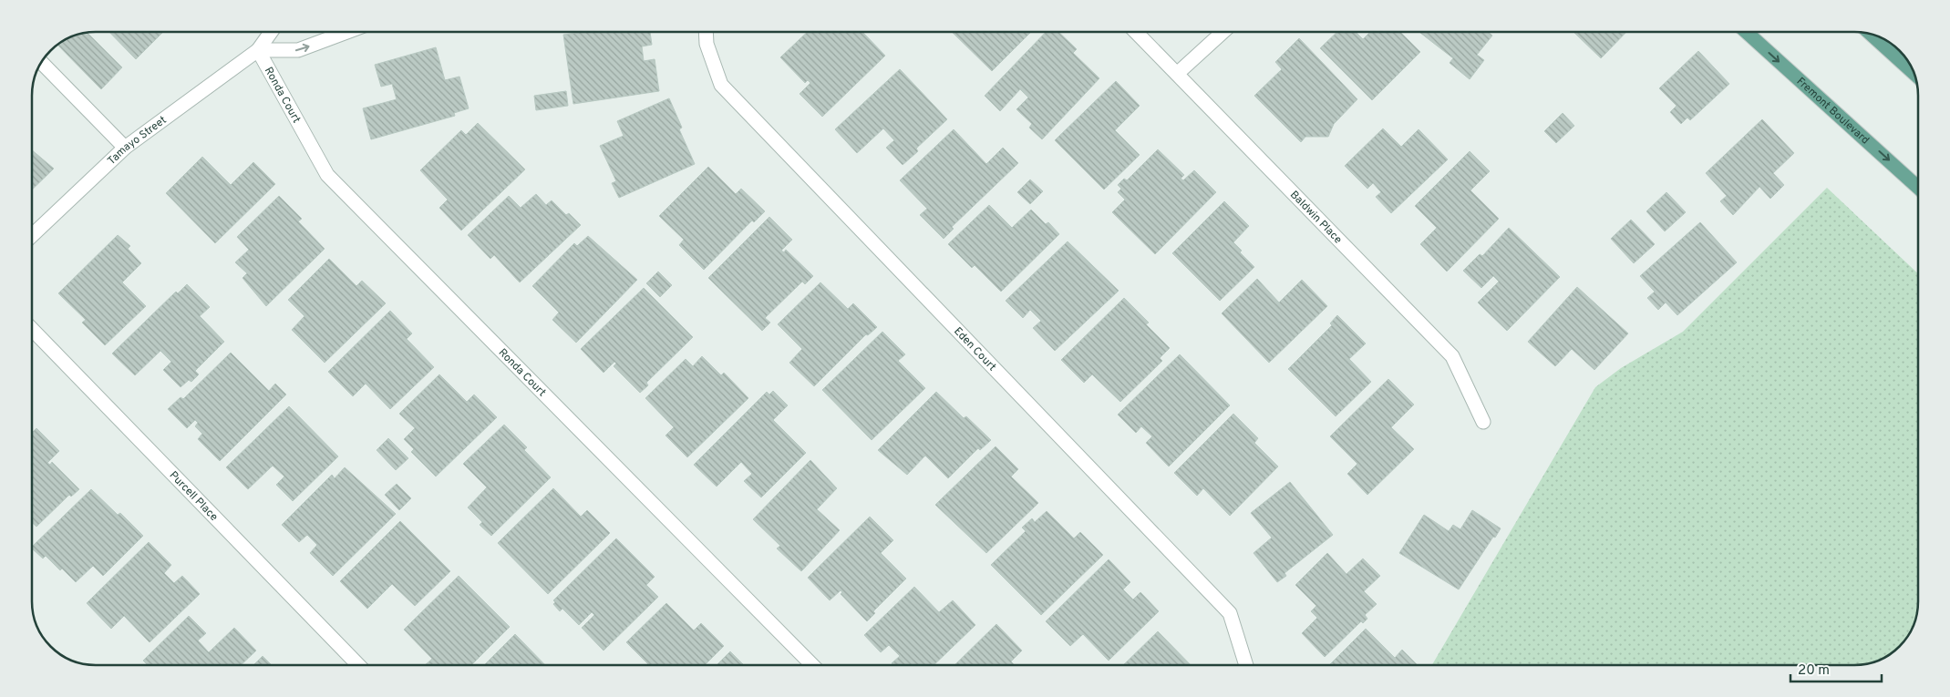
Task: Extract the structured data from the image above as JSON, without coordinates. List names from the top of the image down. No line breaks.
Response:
{"streets":{"main road":["Fremont Boulevard"],"street":["Ronda Court","Tamayo Street","Baldwin Place","Eden Court","Purcell Place"]},"crossings":[["Ronda Court","Tamayo Street"]],"one_way":["Fremont Boulevard"],"scale_bar":"20 m"}
